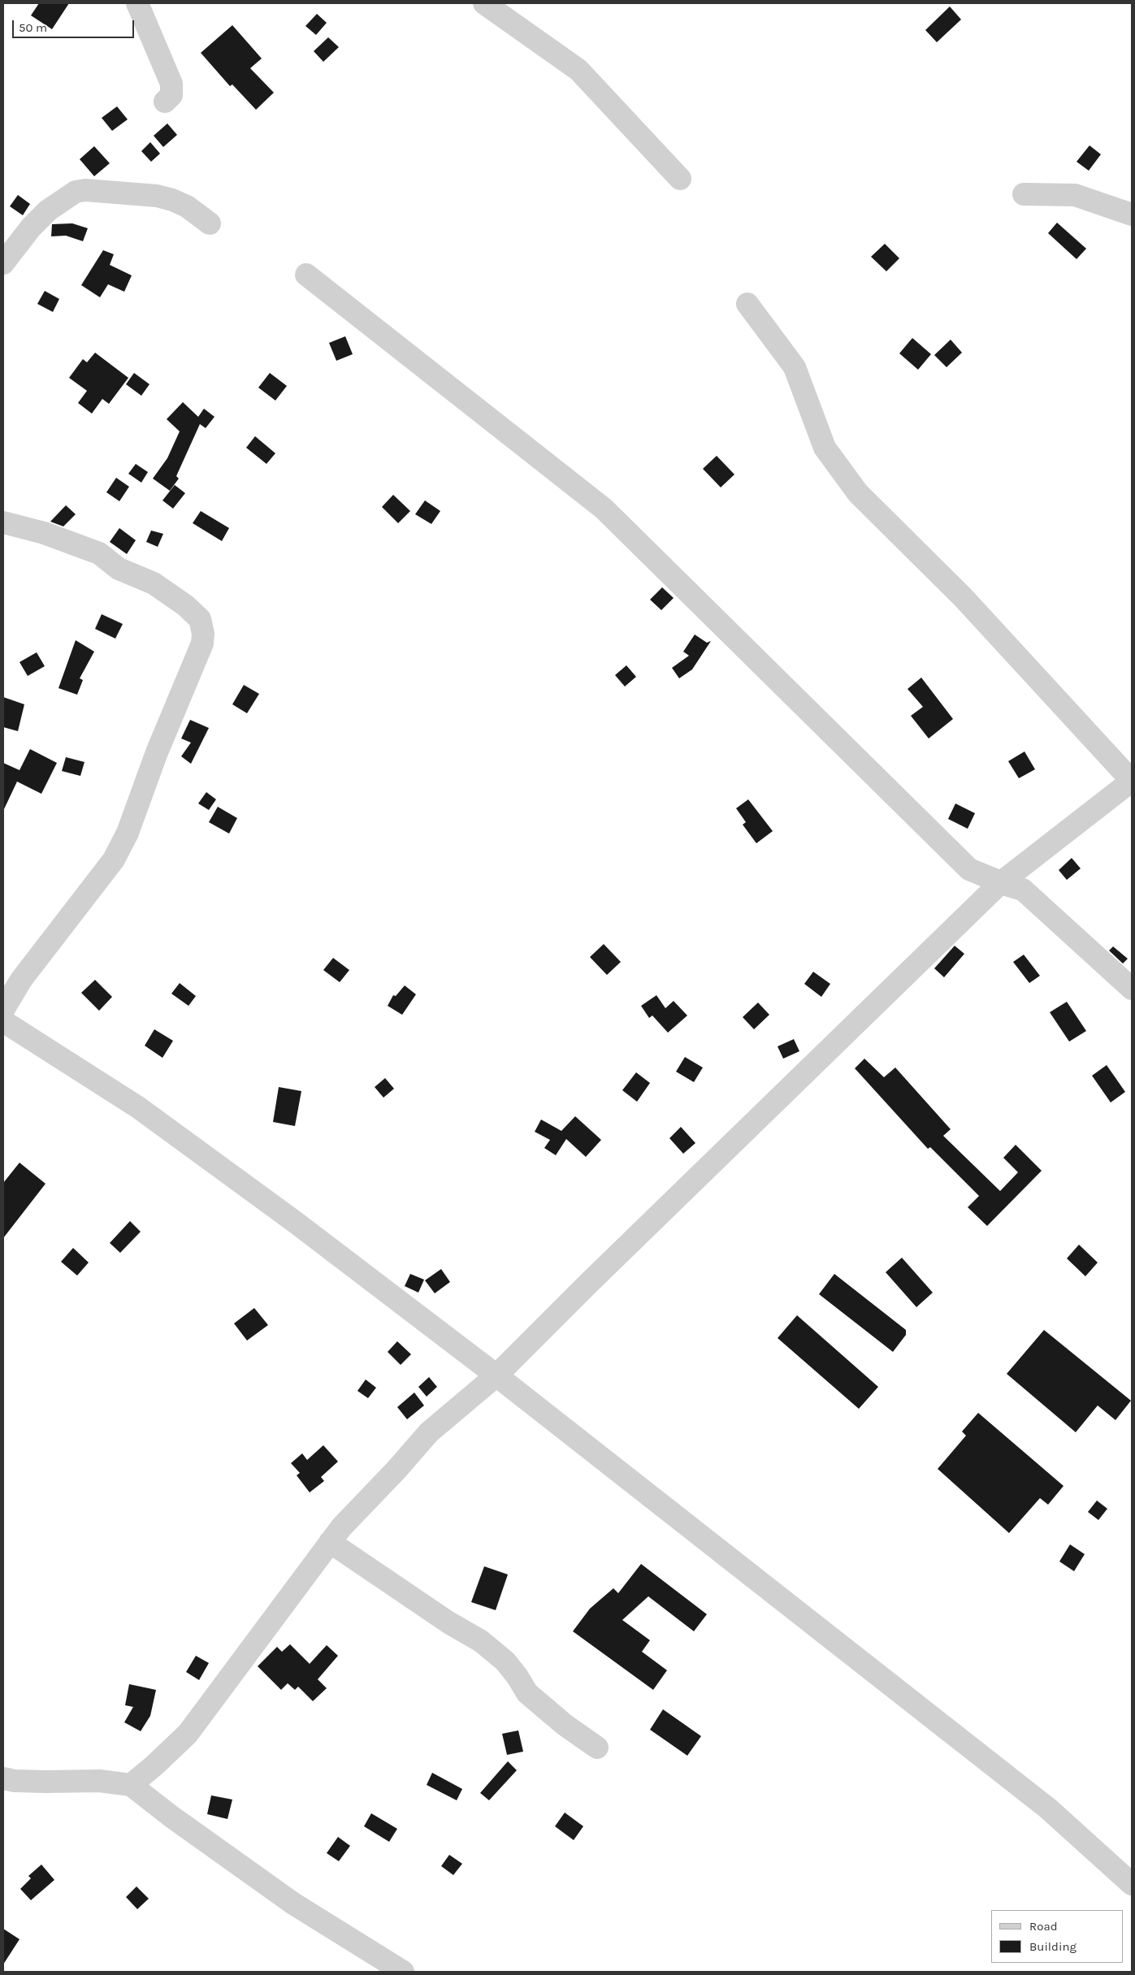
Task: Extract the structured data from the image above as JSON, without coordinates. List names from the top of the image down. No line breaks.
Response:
{"legend":["Road","Building"],"scale_bar":"50 m"}
